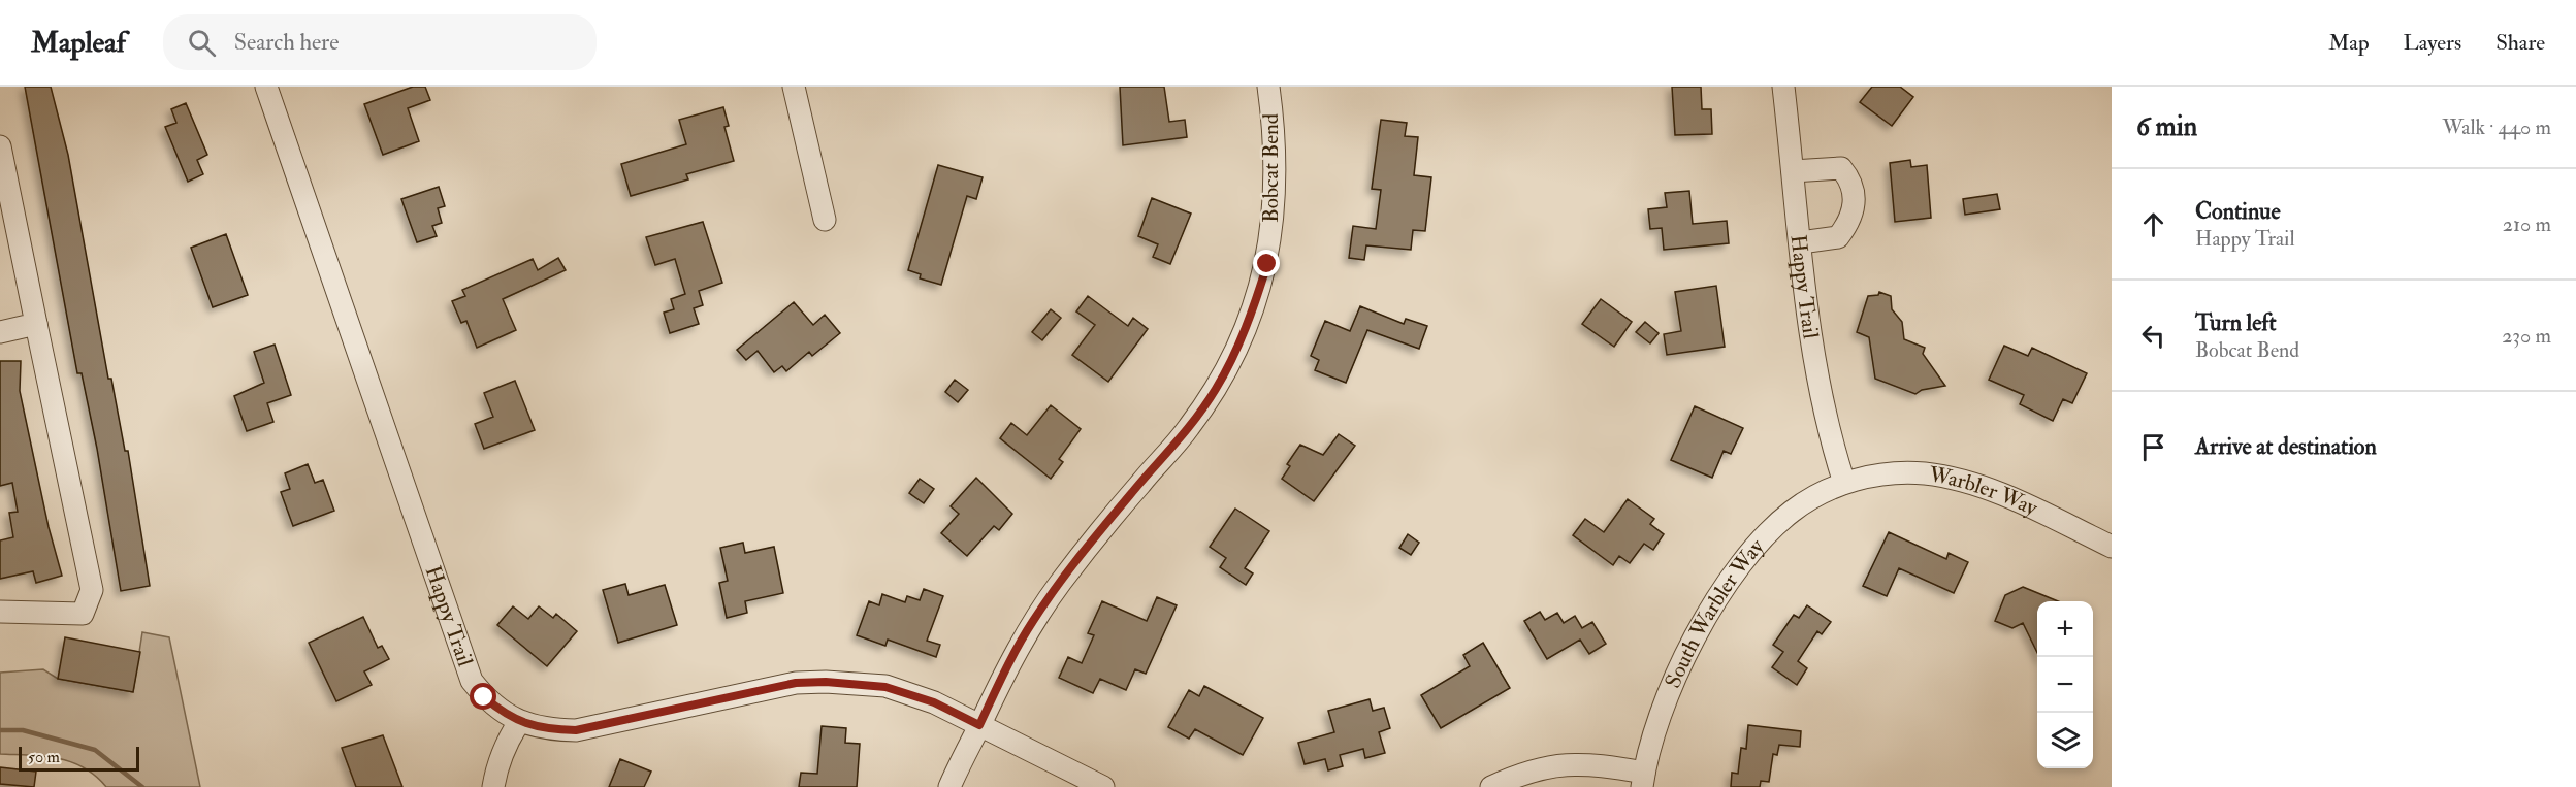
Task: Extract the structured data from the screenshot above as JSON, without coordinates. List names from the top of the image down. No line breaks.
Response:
{"streets":{"street":["Bobcat Bend","Happy Trail","Warbler Way","South Warbler Way"]},"crossings":[["Bobcat Bend","Happy Trail"],["Happy Trail","Warbler Way"],["Happy Trail","South Warbler Way"],["Warbler Way","South Warbler Way"]],"scale_bar":"50 m","page":{"header":"Mapleaf","search":"Search here","nav":["Map","Layers","Share"],"heading":["6 min","Walk · 440 m"],"list":[["Continue","Happy Trail","210 m"],["Turn left","Bobcat Bend","230 m"],"Arrive at destination"],"map_buttons":["+","−"],"scale":"50 m"}}
